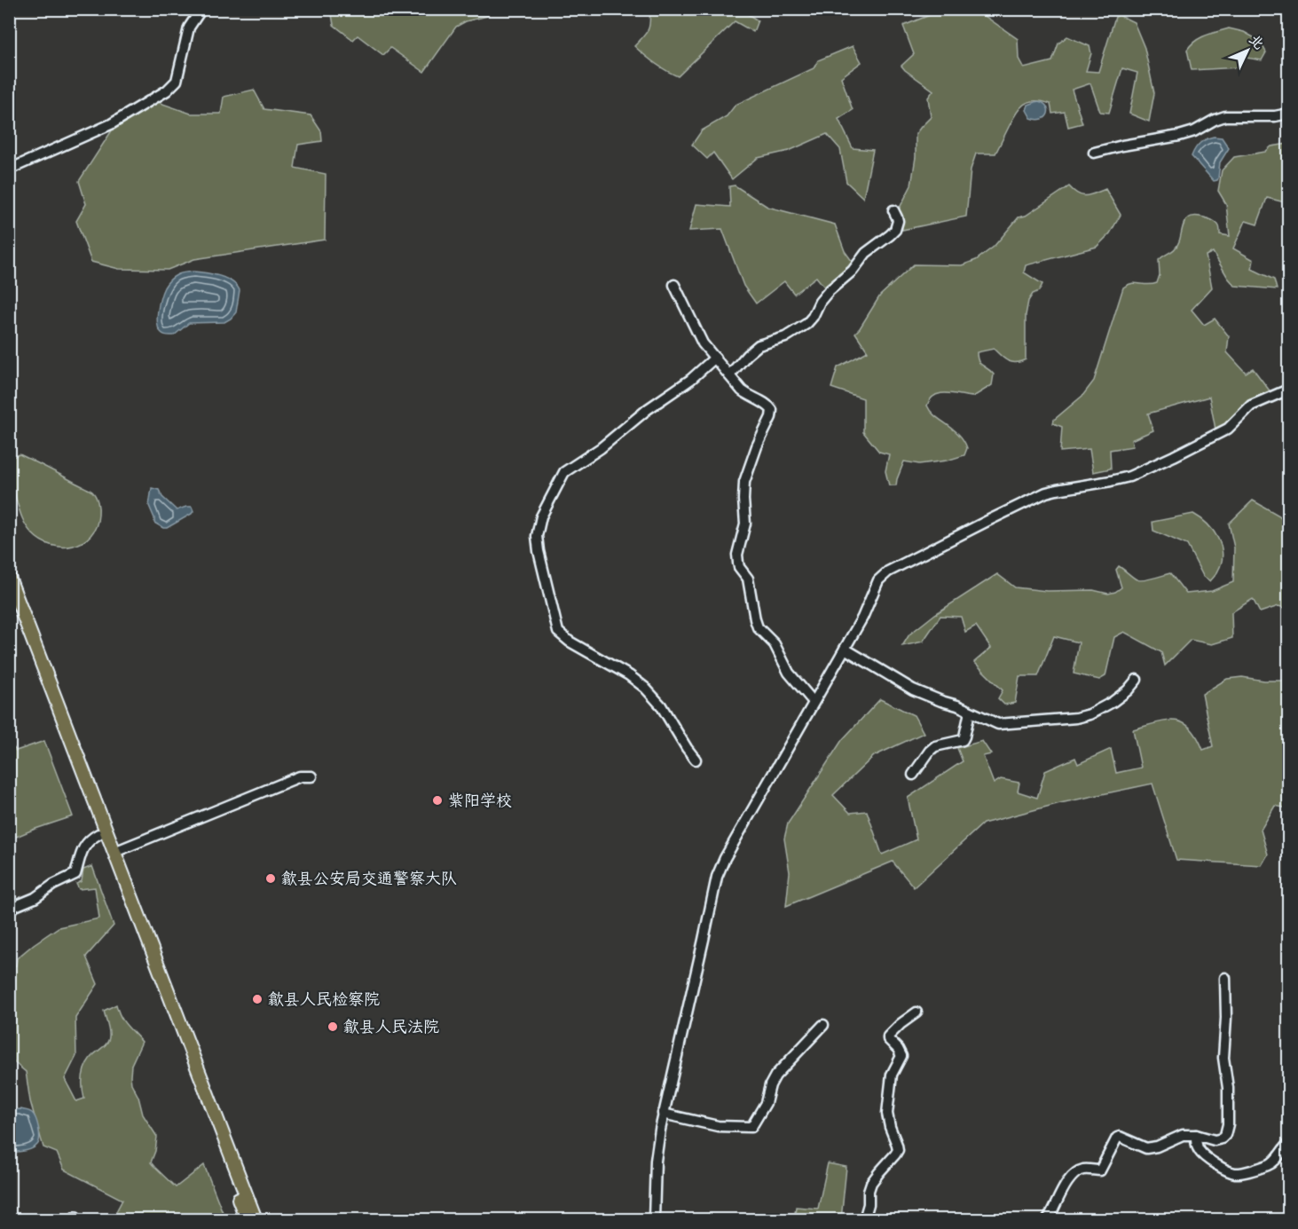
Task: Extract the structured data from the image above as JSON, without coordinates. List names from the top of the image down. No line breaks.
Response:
{"places":["紫阳学校","歙县公安局交通警察大队","歙县人民检察院","歙县人民法院"],"north":"top right"}
